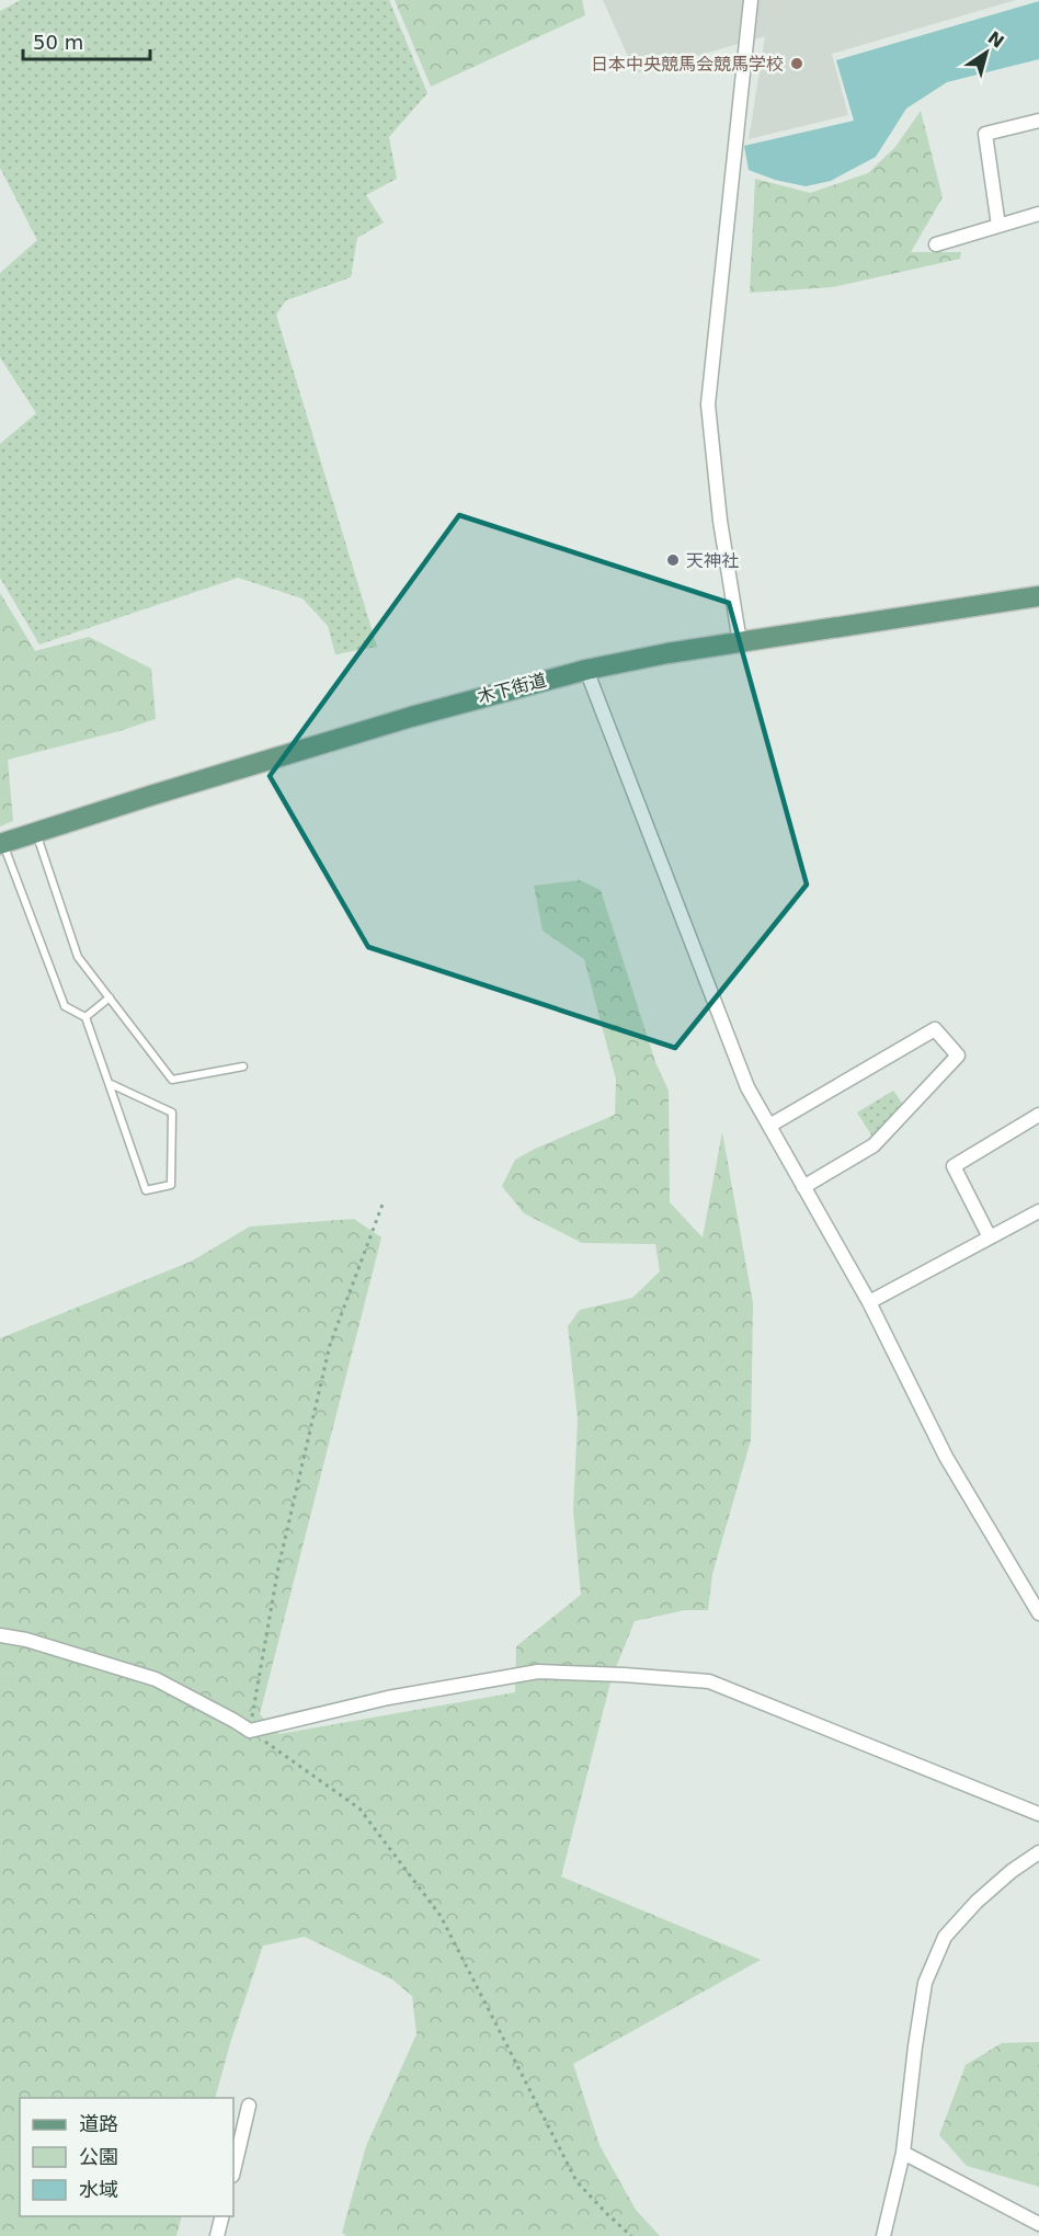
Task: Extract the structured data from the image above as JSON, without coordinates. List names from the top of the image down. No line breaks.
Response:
{"streets":{"main road":["木下街道"]},"places":["日本中央競馬会競馬学校","天神社"],"legend":["道路","公園","水域"],"scale_bar":"50 m","north":"top right"}
